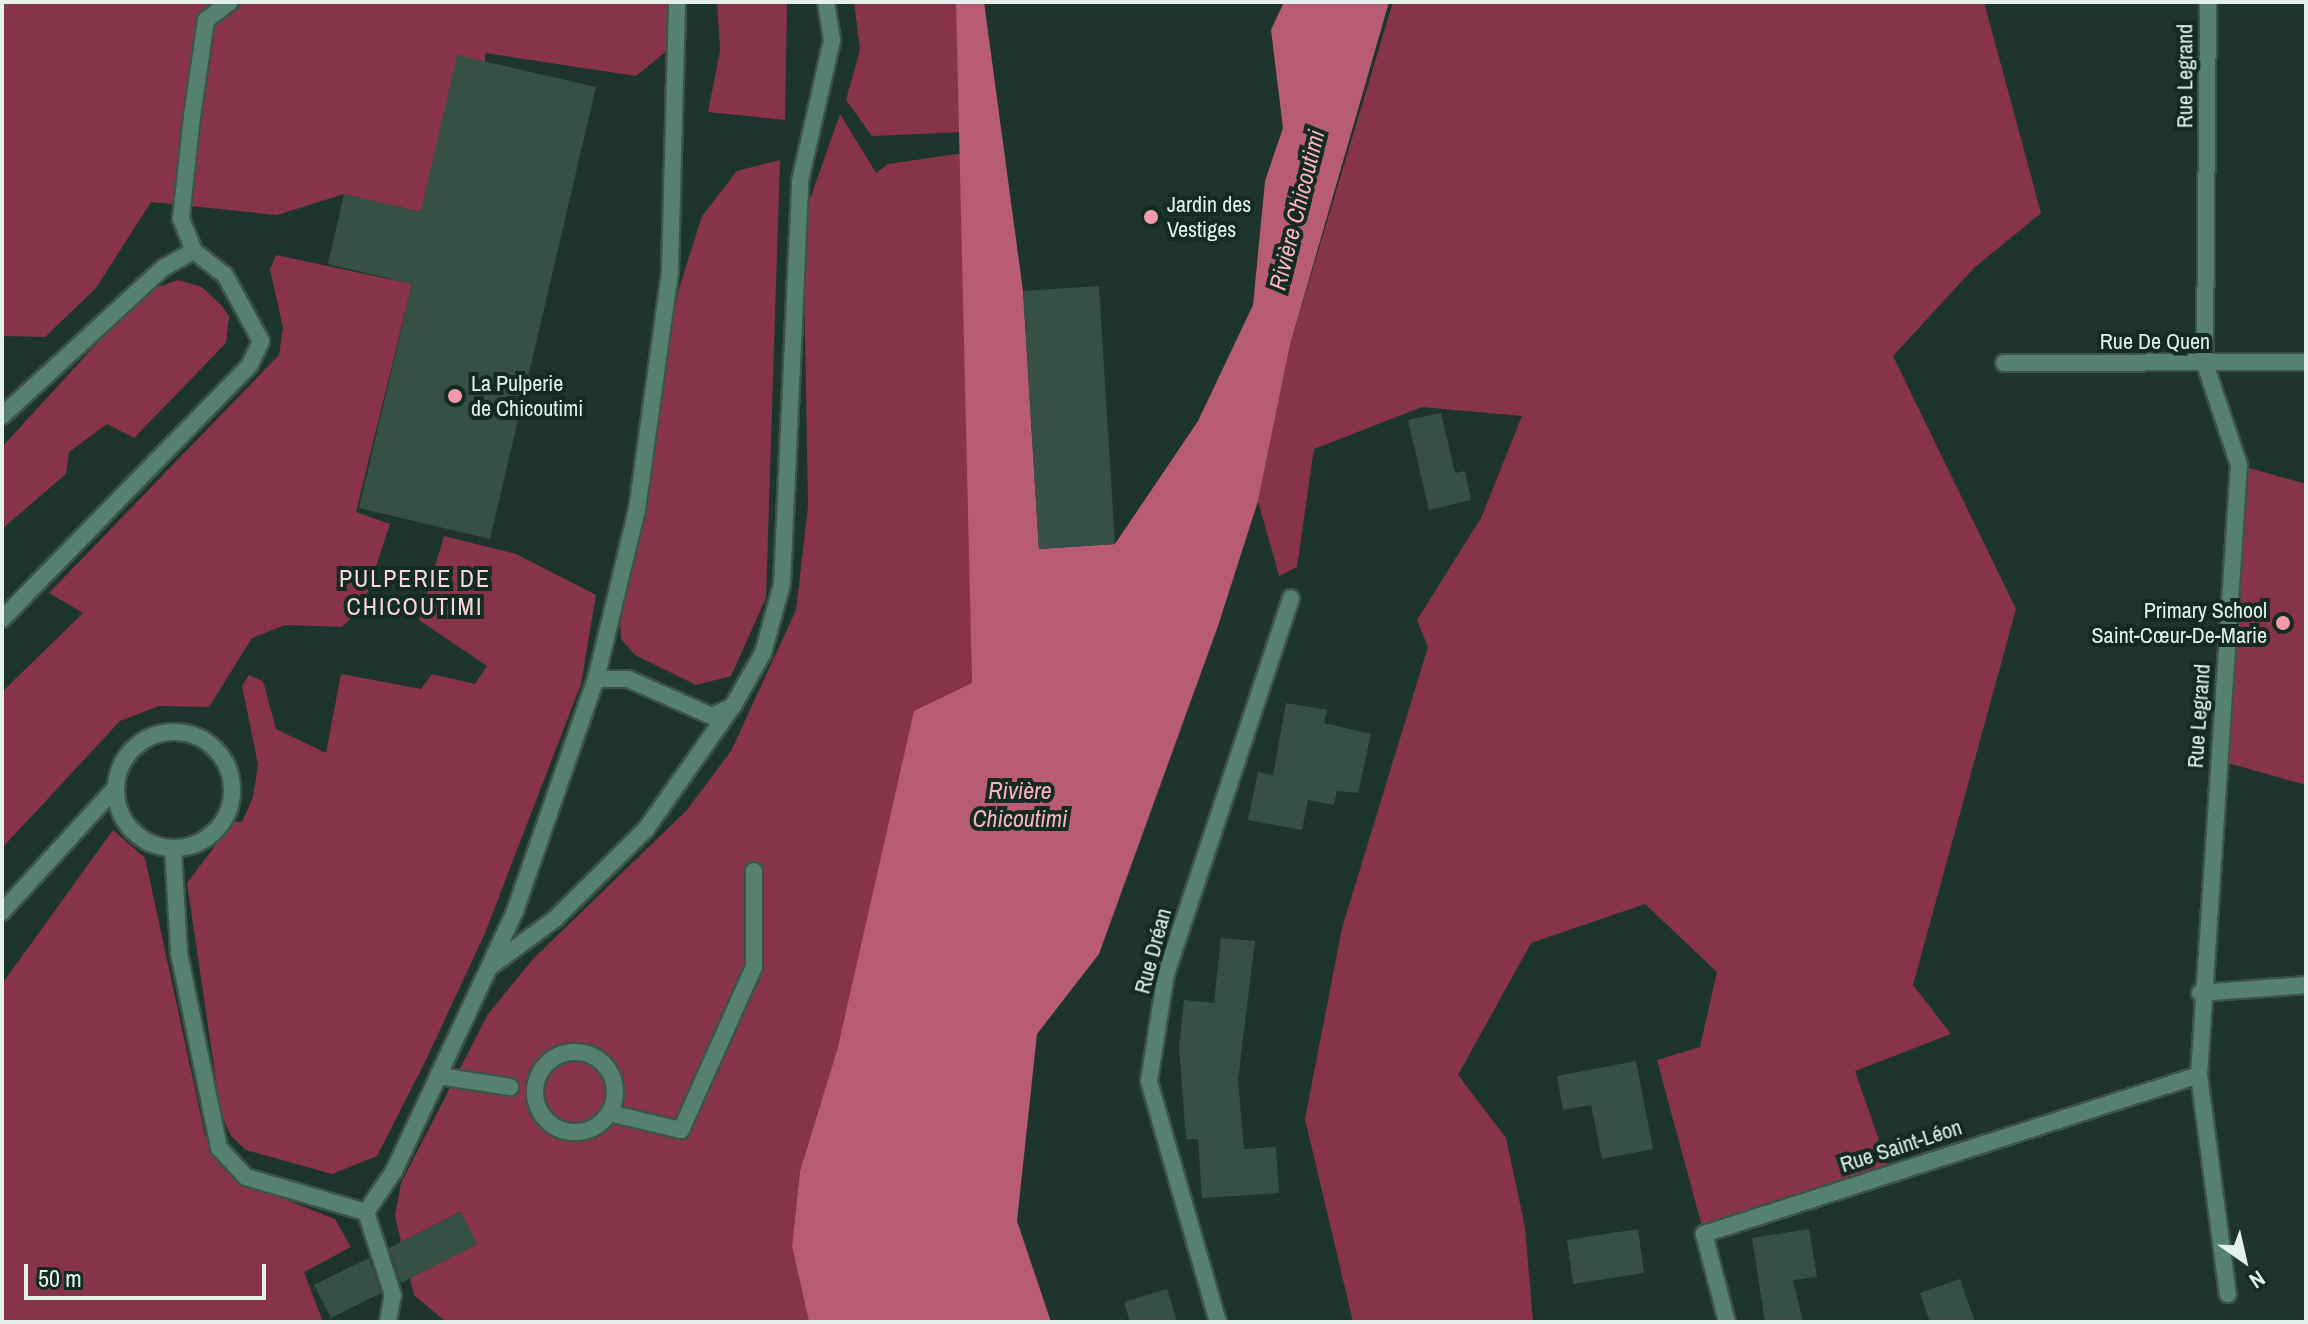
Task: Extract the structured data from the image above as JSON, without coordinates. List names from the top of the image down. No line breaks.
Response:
{"streets":{"street":["Rue Legrand","Rue De Quen","Rue Dréan","Rue Saint-Léon"]},"crossings":[["Rue Legrand","Rue De Quen"],["Rue Legrand","Rue Saint-Léon"]],"districts":["PULPERIE DE CHICOUTIMI"],"water":["Rivière Chicoutimi"],"places":["Jardin des Vestiges","La Pulperie de Chicoutimi","Primary School Saint-Cœur-De-Marie"],"scale_bar":"50 m","north":"bottom right"}
